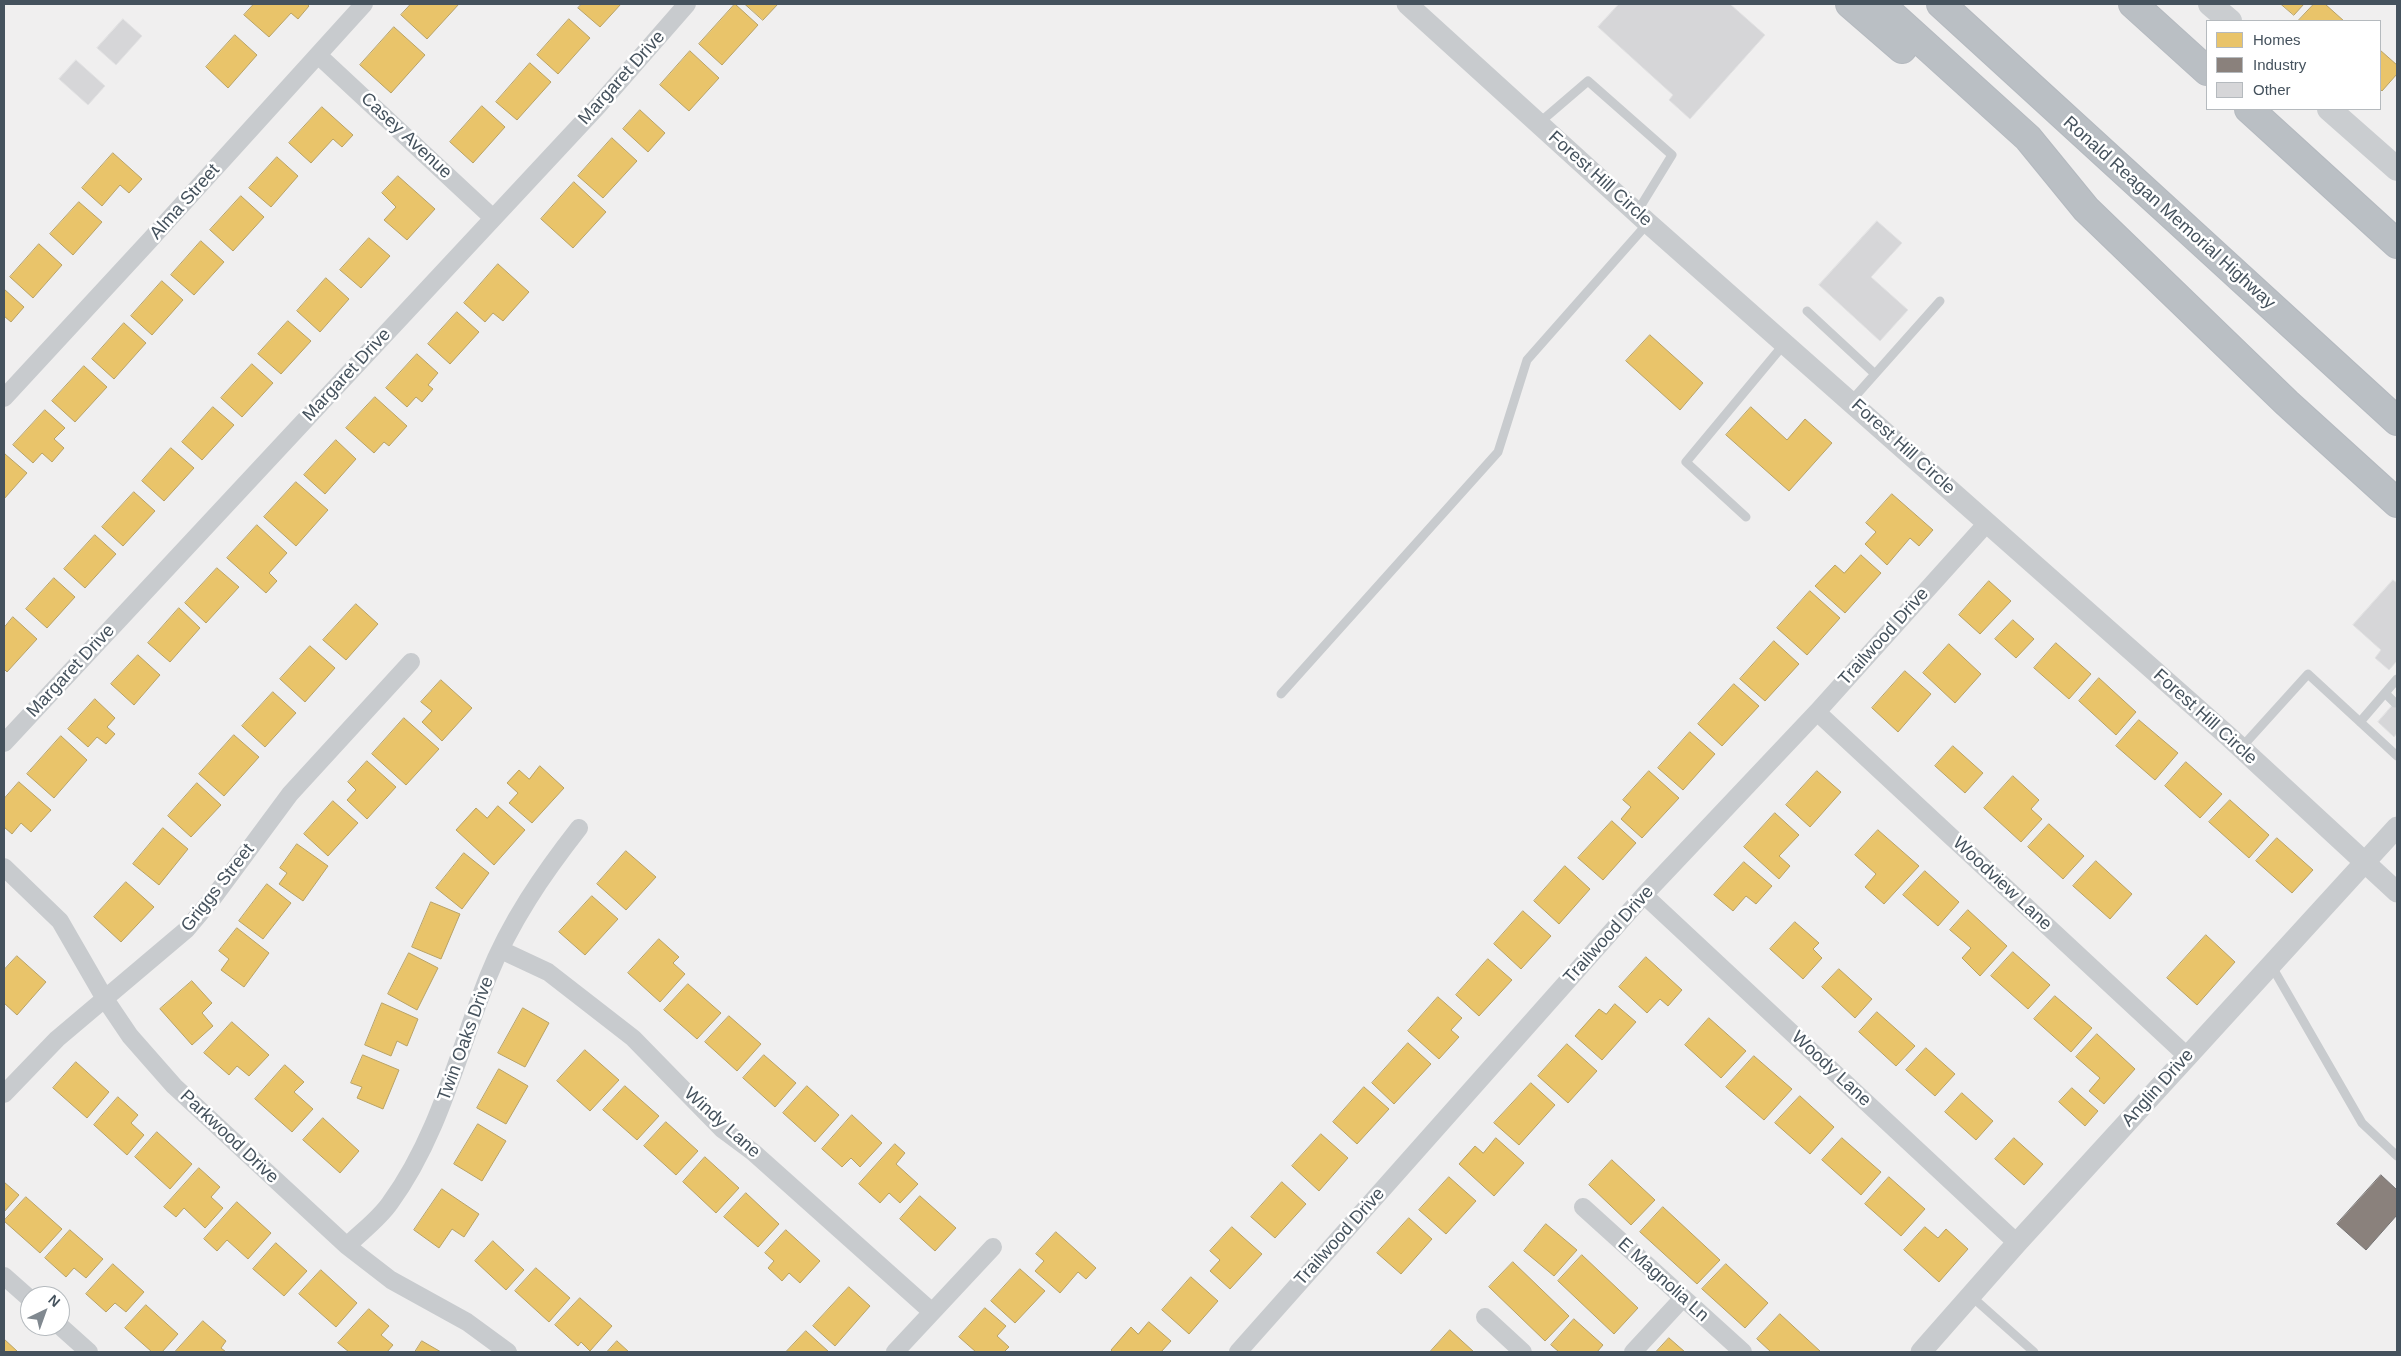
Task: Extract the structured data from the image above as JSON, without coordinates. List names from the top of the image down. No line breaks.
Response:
{"streets":{"highway":["Ronald Reagan Memorial Highway"],"street":["Margaret Drive","Casey Avenue","Forest Hill Circle","Alma Street","Trailwood Drive","Woodview Lane","Griggs Street","Twin Oaks Drive","Woody Lane","Anglin Drive","Windy Lane","Parkwood Drive","E Magnolia Ln"]},"crossings":[["Margaret Drive","Casey Avenue"],["Casey Avenue","Alma Street"],["Forest Hill Circle","Trailwood Drive"],["Forest Hill Circle","Anglin Drive"],["Trailwood Drive","Woodview Lane"],["Trailwood Drive","Woody Lane"],["Woodview Lane","Anglin Drive"],["Griggs Street","Parkwood Drive"],["Twin Oaks Drive","Windy Lane"],["Twin Oaks Drive","Parkwood Drive"],["Woody Lane","Anglin Drive"]],"legend":["Homes","Industry","Other"],"north":"top right"}
